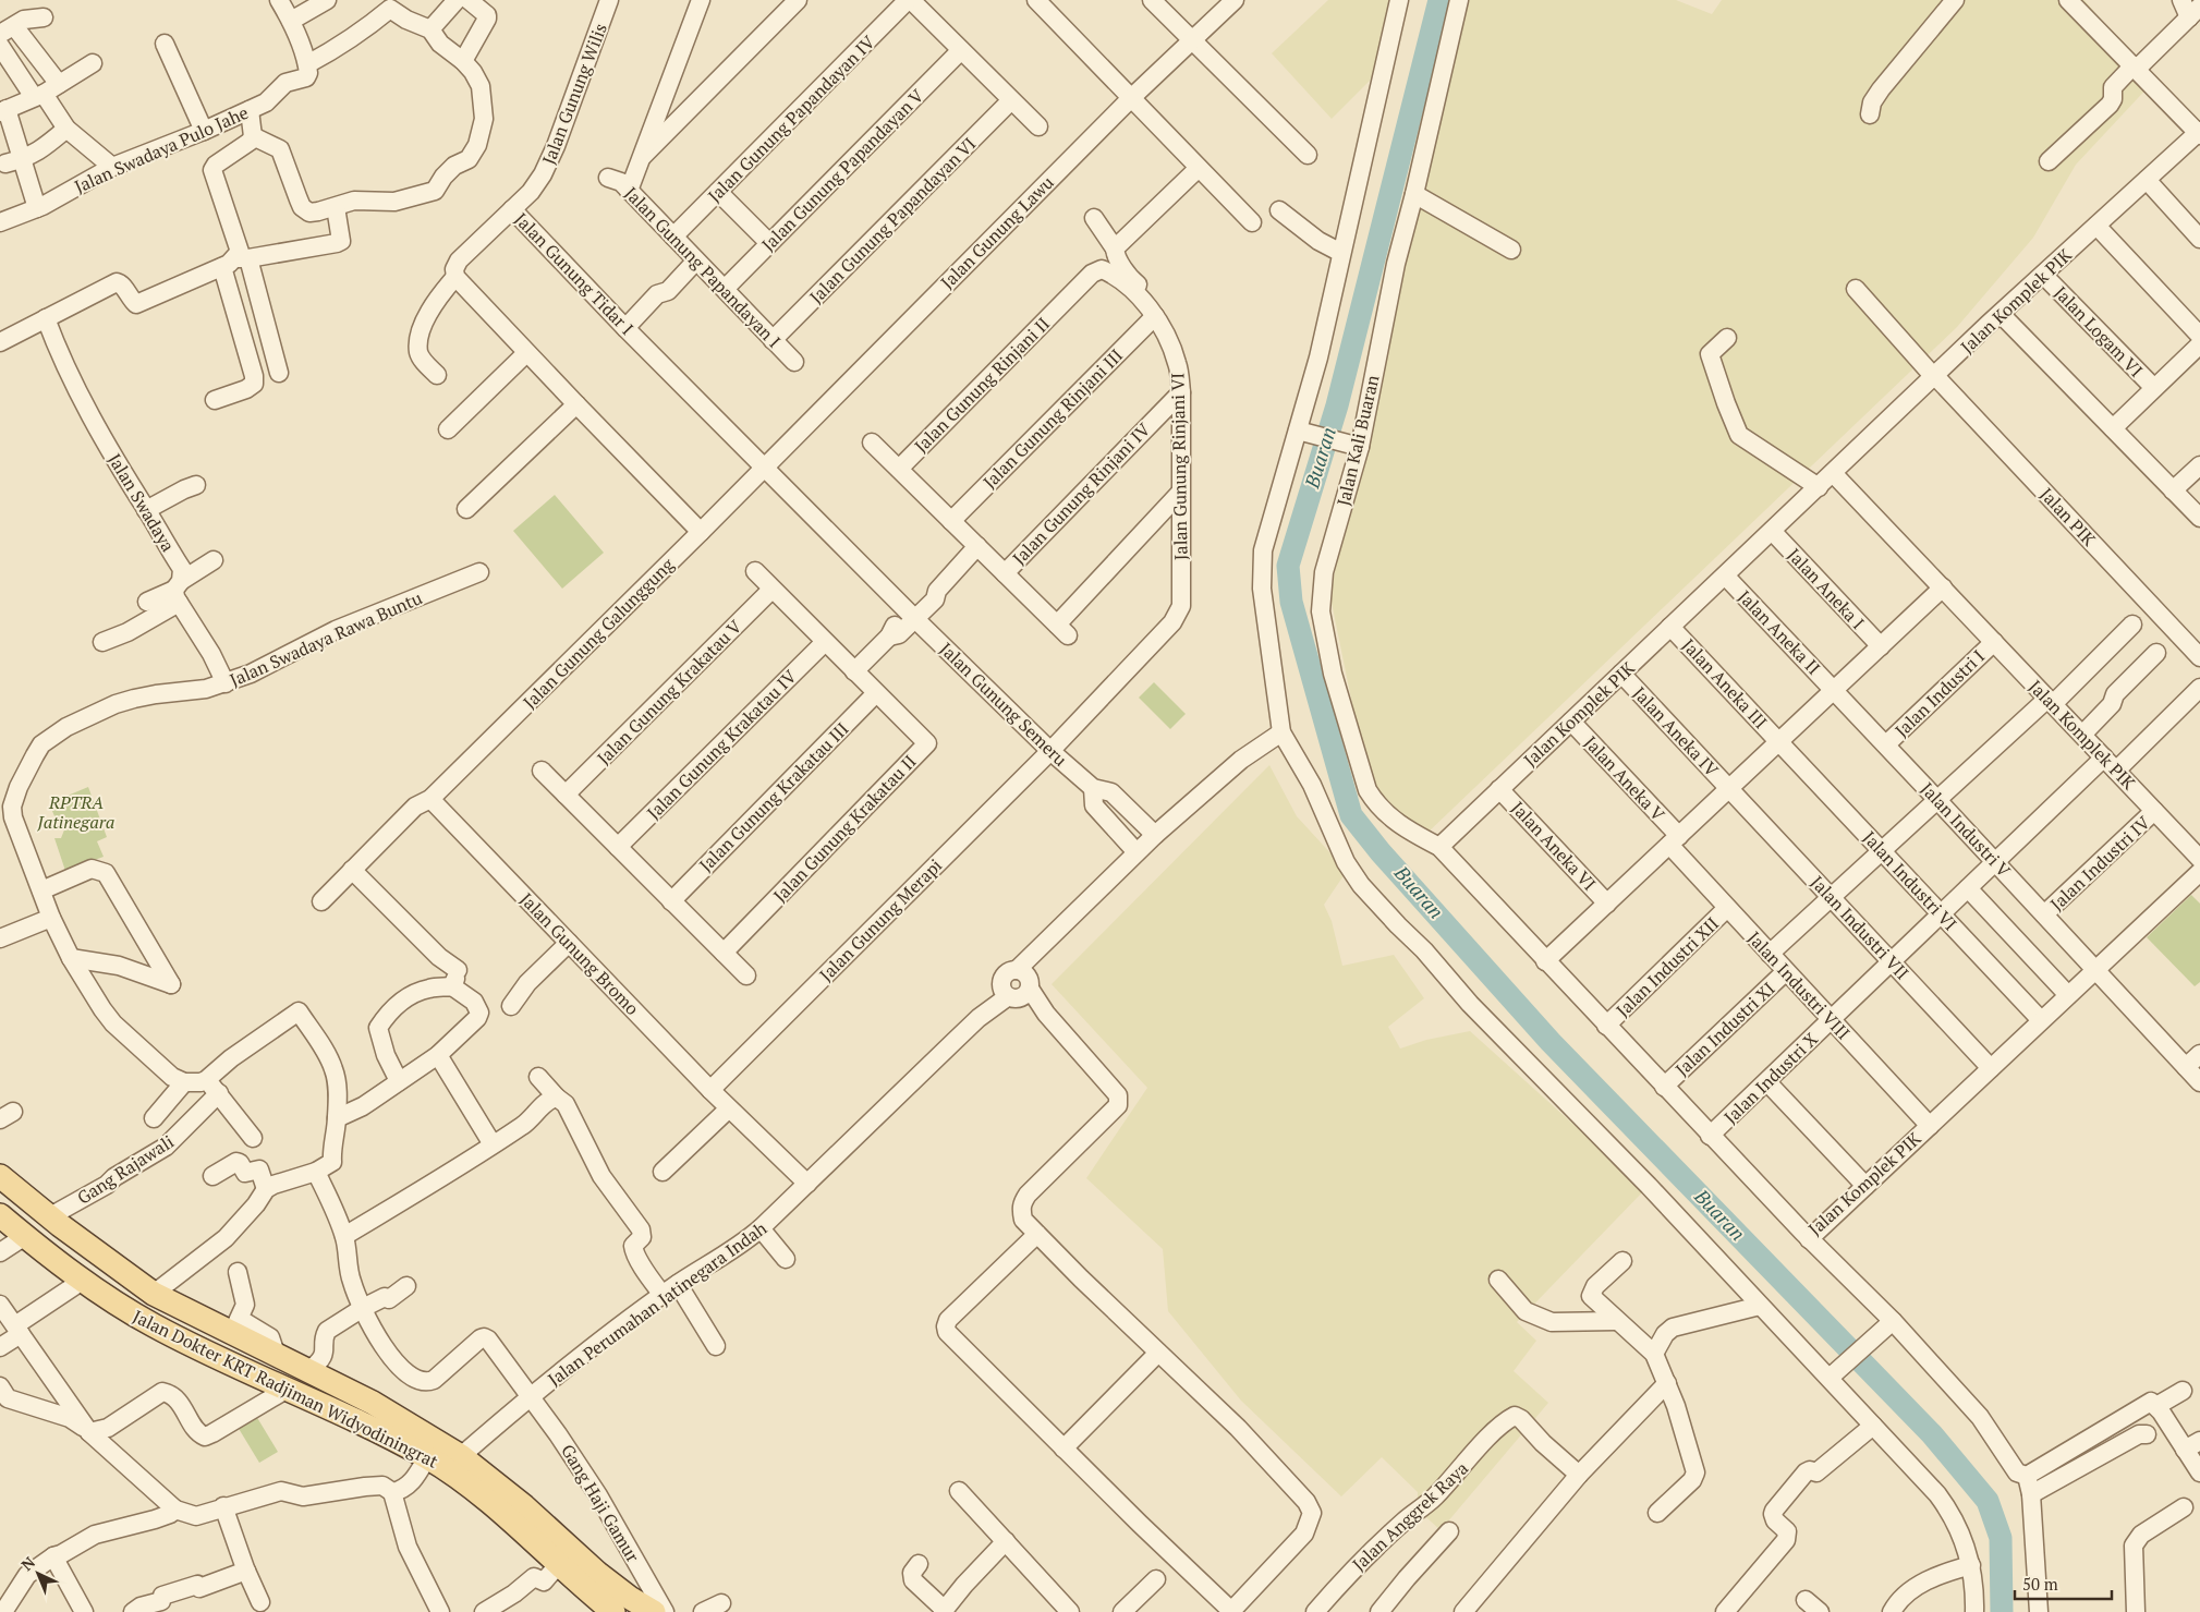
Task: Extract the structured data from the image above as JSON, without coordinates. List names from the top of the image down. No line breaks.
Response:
{"streets":{"main road":["Jalan Dokter KRT Radjiman Widyodiningrat"],"street":["Jalan Gunung Wilis","Jalan Gunung Papandayan IV","Jalan Swadaya Pulo Jahe","Jalan Gunung Papandayan V","Jalan Gunung Papandayan VI","Jalan Gunung Lawu","Jalan Gunung Papandayan I","Jalan Gunung Tidar I","Jalan Komplek PIK","Jalan Logam VI","Jalan Gunung Rinjani II","Jalan Gunung Rinjani III","Jalan Kali Buaran","Jalan Gunung Rinjani VI","Jalan Gunung Rinjani IV","Jalan Swadaya","Jalan PIK","Jalan Aneka I","Jalan Aneka II","Jalan Gunung Galunggung","Jalan Swadaya Rawa Buntu","Jalan Aneka III","Jalan Gunung Krakatau V","Jalan Industri I","Jalan Gunung Semeru","Jalan Aneka IV","Jalan Gunung Krakatau IV","Jalan Aneka V","Jalan Gunung Krakatau III","Jalan Gunung Krakatau II","Jalan Industri V","Jalan Aneka VI","Jalan Industri IV","Jalan Industri VI","Jalan Gunung Merapi","Jalan Industri VII","Jalan Gunung Bromo","Jalan Industri XII","Jalan Industri VIII","Jalan Industri XI","Jalan Industri X","Gang Rajawali","Jalan Perumahan Jatinegara Indah","Gang Haji Gamur","Jalan Anggrek Raya"]},"crossings":[["Jalan Gunung Wilis","Jalan Gunung Tidar I"],["Jalan Gunung Papandayan IV","Jalan Gunung Papandayan I"],["Jalan Gunung Papandayan V","Jalan Gunung Papandayan I"],["Jalan Gunung Papandayan VI","Jalan Gunung Papandayan I"],["Jalan Gunung Lawu","Jalan Gunung Tidar I"],["Jalan Gunung Lawu","Jalan Gunung Galunggung"],["Jalan Gunung Lawu","Jalan Gunung Semeru"],["Jalan Gunung Tidar I","Jalan Gunung Galunggung"],["Jalan Gunung Tidar I","Jalan Gunung Semeru"],["Jalan Komplek PIK","Jalan Logam VI"],["Jalan Komplek PIK","Jalan Kali Buaran"],["Jalan Komplek PIK","Jalan PIK"],["Jalan Komplek PIK","Jalan Aneka I"],["Jalan Komplek PIK","Jalan Aneka II"],["Jalan Komplek PIK","Jalan Aneka III"],["Jalan Komplek PIK","Jalan Industri I"],["Jalan Komplek PIK","Jalan Aneka IV"],["Jalan Komplek PIK","Jalan Aneka V"],["Jalan Komplek PIK","Jalan Industri V"],["Jalan Komplek PIK","Jalan Aneka VI"],["Jalan Komplek PIK","Jalan Industri IV"],["Jalan Komplek PIK","Jalan Industri VI"],["Jalan Komplek PIK","Jalan Industri VII"],["Jalan Komplek PIK","Jalan Industri XII"],["Jalan Komplek PIK","Jalan Industri VIII"],["Jalan Komplek PIK","Jalan Industri XI"],["Jalan Komplek PIK","Jalan Industri X"],["Jalan Gunung Rinjani II","Jalan Gunung Rinjani VI"],["Jalan Gunung Rinjani III","Jalan Gunung Rinjani VI"],["Jalan Gunung Rinjani VI","Jalan Gunung Rinjani IV"],["Jalan Gunung Rinjani VI","Jalan Gunung Merapi"],["Jalan Swadaya","Jalan Swadaya Rawa Buntu"],["Jalan Aneka II","Jalan Industri V"],["Jalan Gunung Galunggung","Jalan Gunung Semeru"],["Jalan Gunung Galunggung","Jalan Gunung Bromo"],["Jalan Aneka III","Jalan Industri VI"],["Jalan Gunung Krakatau V","Jalan Gunung Krakatau II"],["Jalan Industri I","Jalan Industri V"],["Jalan Gunung Semeru","Jalan Gunung Merapi"],["Jalan Gunung Semeru","Jalan Perumahan Jatinegara Indah"],["Jalan Aneka IV","Jalan Industri VII"],["Jalan Gunung Krakatau IV","Jalan Gunung Krakatau II"],["Jalan Aneka V","Jalan Industri VIII"],["Jalan Gunung Krakatau III","Jalan Gunung Krakatau II"],["Jalan Industri V","Jalan Industri IV"],["Jalan Industri V","Jalan Industri X"],["Jalan Industri VI","Jalan Industri X"],["Jalan Gunung Merapi","Jalan Gunung Bromo"],["Jalan Industri VII","Jalan Industri X"],["Jalan Gunung Bromo","Jalan Perumahan Jatinegara Indah"],["Jalan Industri XII","Jalan Industri VIII"],["Jalan Industri VIII","Jalan Industri XI"],["Jalan Industri VIII","Jalan Industri X"],["Gang Rajawali","Jalan Dokter KRT Radjiman Widyodiningrat"],["Jalan Perumahan Jatinegara Indah","Jalan Dokter KRT Radjiman Widyodiningrat"],["Jalan Perumahan Jatinegara Indah","Gang Haji Gamur"]],"water":["Buaran"],"parks":["RPTRA Jatinegara"],"scale_bar":"50 m","north":"top left"}
